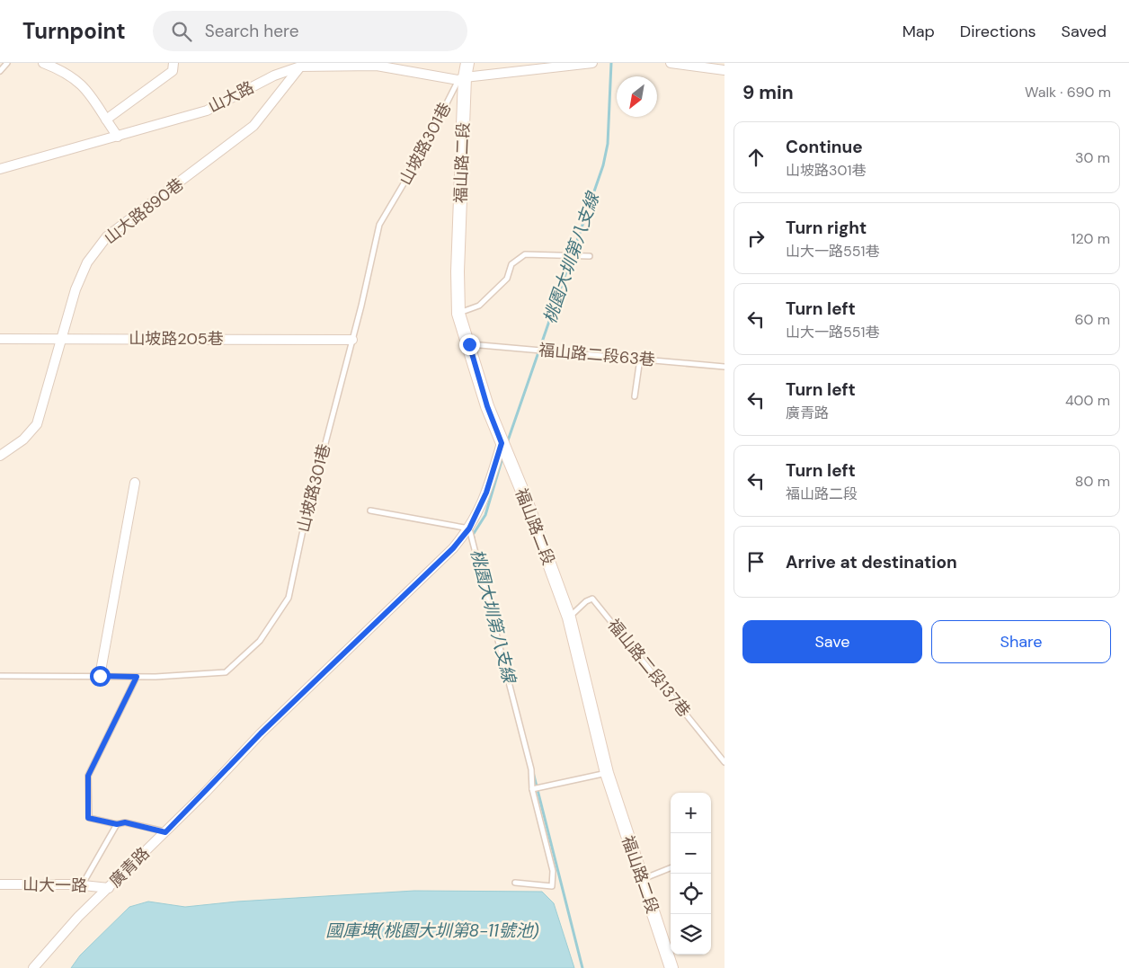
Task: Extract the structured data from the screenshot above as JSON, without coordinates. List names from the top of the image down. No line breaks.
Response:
{"streets":{"street":["山大路","福山路二段","山大路890巷","山坡路205巷","廣青路","山大一路"],"lane":["山坡路301巷","福山路二段63巷","福山路二段137巷"]},"crossings":[["山大路","山坡路301巷"],["山大路","福山路二段"],["山大路","山大路890巷"],["山坡路301巷","福山路二段"],["山坡路301巷","山坡路205巷"],["福山路二段","福山路二段63巷"],["福山路二段","福山路二段137巷"],["福山路二段","廣青路"],["山大路890巷","山坡路205巷"],["廣青路","山大一路"]],"water":["桃園大圳第八支線","國庫埤(桃園大圳第8-11號池)"],"north":"bottom left","page":{"header":"Turnpoint","search":"Search here","nav":["Map","Directions","Saved"],"heading":["9 min","Walk · 690 m"],"list":[["Continue","山坡路301巷","30 m"],["Turn right","山大一路551巷","120 m"],["Turn left","山大一路551巷","60 m"],["Turn left","廣青路","400 m"],["Turn left","福山路二段","80 m"],"Arrive at destination"],"buttons":["Save","Share"],"map_buttons":["+","−"]}}
